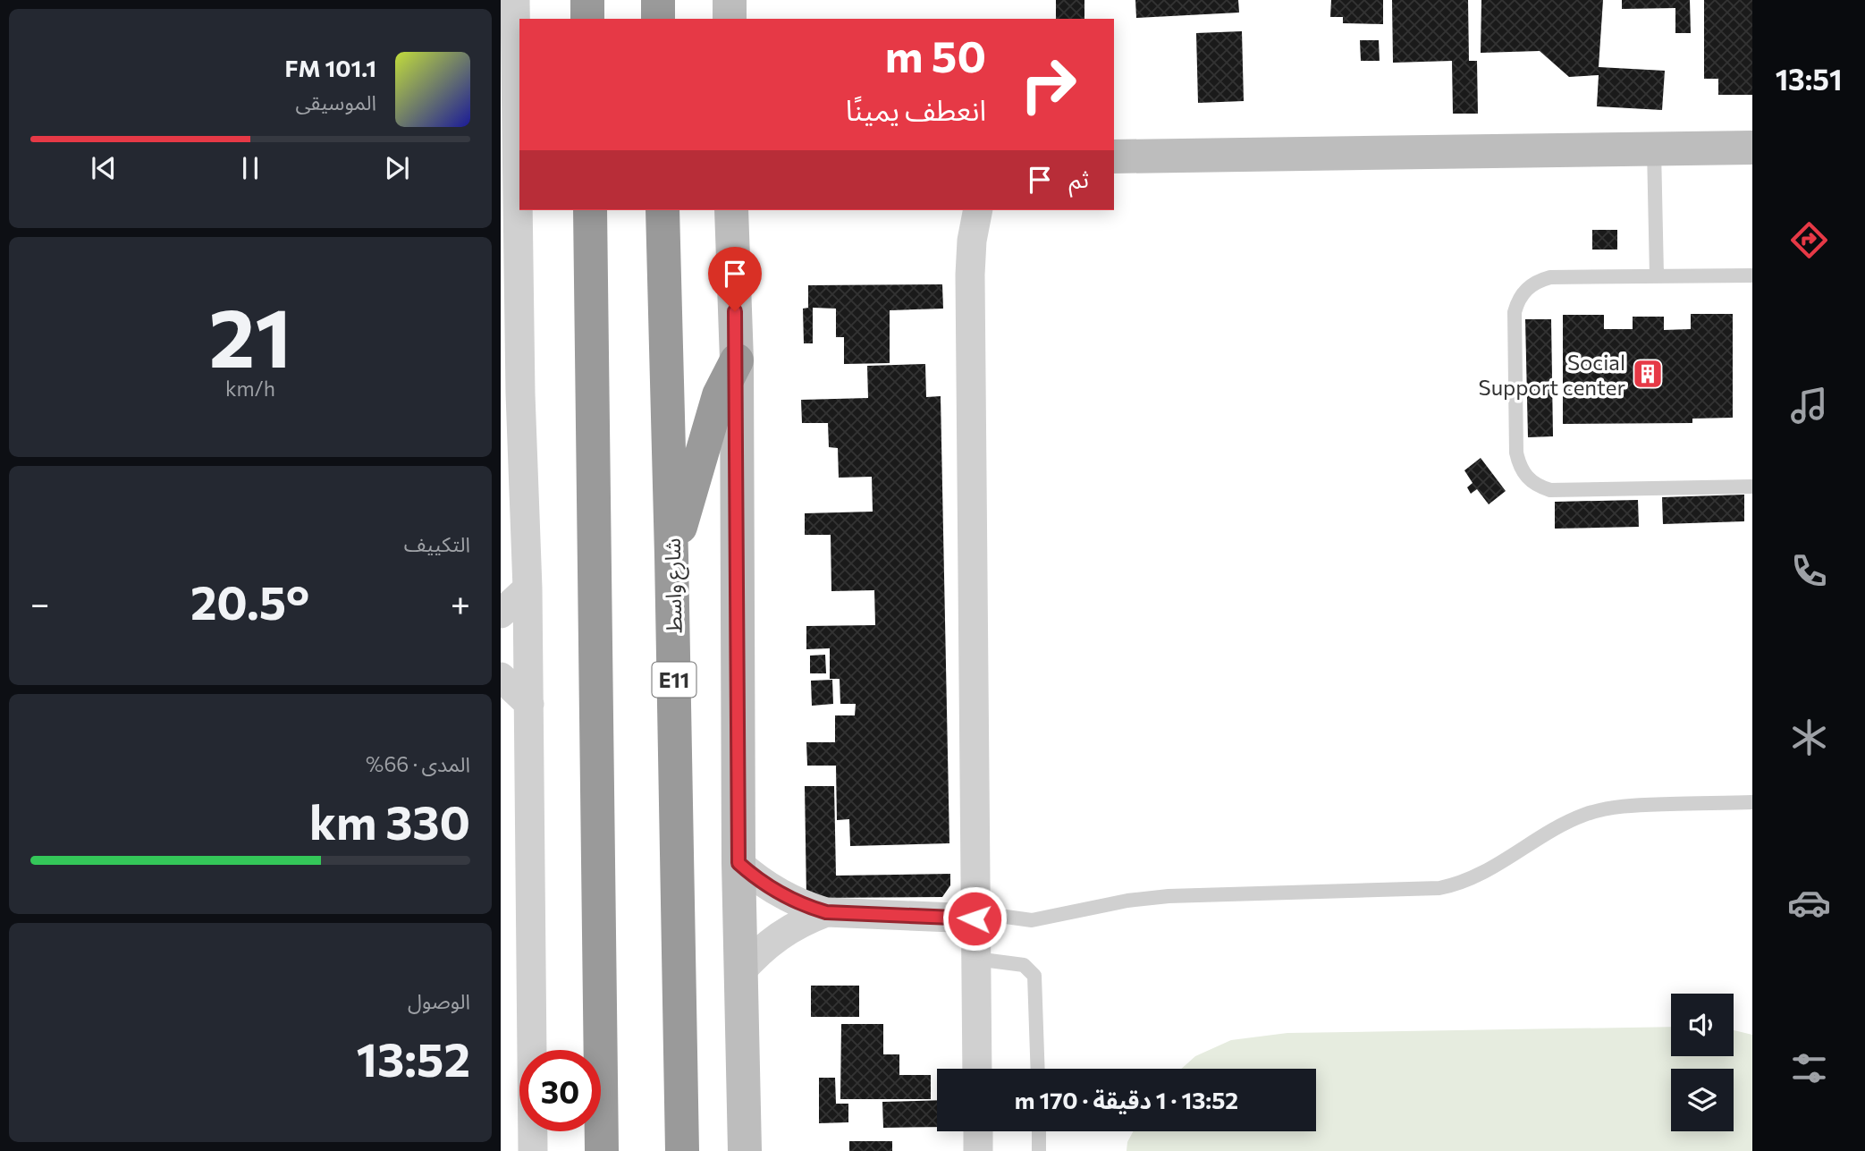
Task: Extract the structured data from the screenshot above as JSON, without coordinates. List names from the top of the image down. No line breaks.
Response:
{"streets":{"highway":["شارع واسط","E11"]},"places":{"building":["Social Support center"]},"page":{"tabs":"13:51","turn":["50 m","انعطف يمينًا"],"song":["101.1 FM","الموسيقى"],"then":"ثم","tile":[["21","km/h"],"التكييف",["المدى · 66%","330 km"],["الوصول","13:52"]],"heat":["−","20.5°","+"],"limit":"30","trip":"13:52 · 1 دقيقة · 170 m"}}
